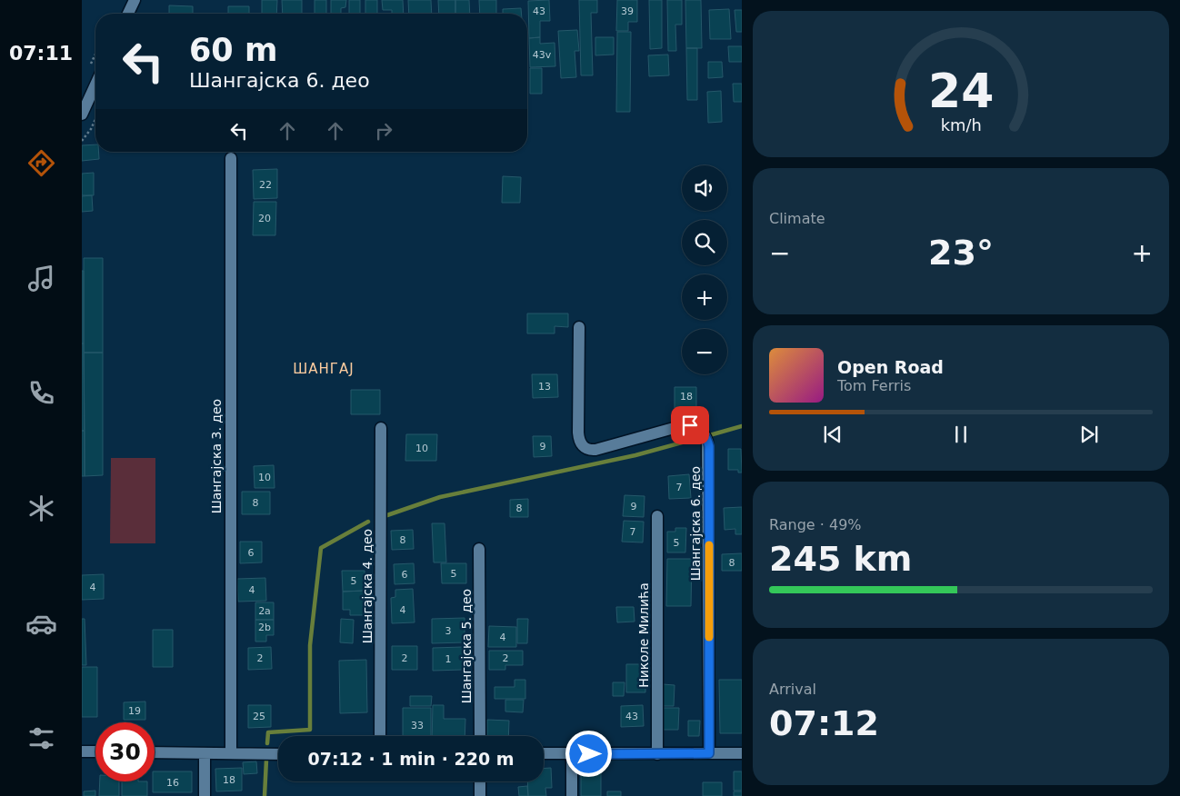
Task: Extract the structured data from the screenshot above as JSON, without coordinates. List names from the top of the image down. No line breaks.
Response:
{"streets":{"street":["Шангајска 3. део","Шангајска 6. део","Шангајска 4. део","Николе Милића","Шангајска 5. део"]},"districts":["ШАНГАЈ"],"house_numbers":["43","39","43v","22","20","13","18","9","10","10","7","8","9","8","7","8","5","6","8","5","6","5","4","4","4","2a","2b","3","4","2","2","2","1","19","25","43","33","18","16"],"page":{"tabs":"07:11","turn":["60 m","Шангајска 6. део"],"map_buttons":["+","−"],"tile":["Climate",["Range · 49%","245 km"],["Arrival","07:12"]],"heat":["−","23°","+"],"song":["Open Road","Tom Ferris"],"limit":"30","trip":"07:12 · 1 min · 220 m","gauge":["24","km/h"]}}
